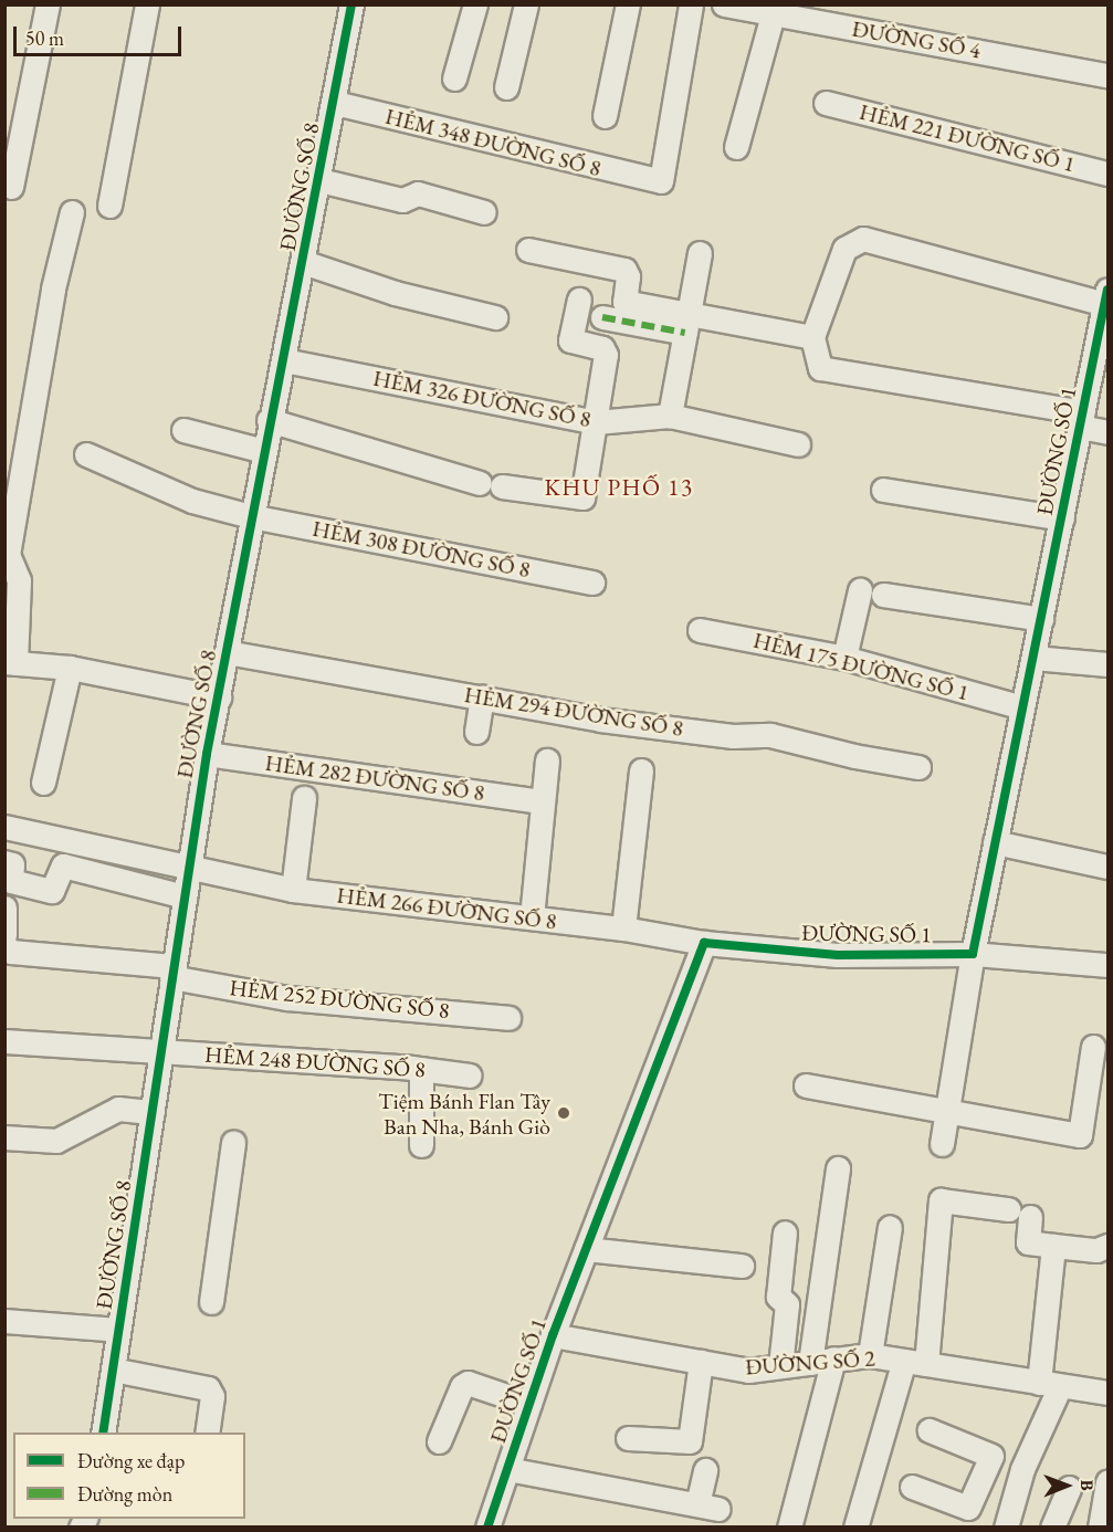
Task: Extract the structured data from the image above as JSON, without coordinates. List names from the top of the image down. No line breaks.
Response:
{"streets":{"street":["ĐƯỜNG SỐ 4","HẺM 221 ĐƯỜNG SỐ 1","HẺM 348 ĐƯỜNG SỐ 8","ĐƯỜNG SỐ 8","HẺM 326 ĐƯỜNG SỐ 8","ĐƯỜNG SỐ 1","HẺM 308 ĐƯỜNG SỐ 8","HẺM 175 ĐƯỜNG SỐ 1","HẺM 294 ĐƯỜNG SỐ 8","HẺM 282 ĐƯỜNG SỐ 8","HẺM 266 ĐƯỜNG SỐ 8","HẺM 252 ĐƯỜNG SỐ 8","HẺM 248 ĐƯỜNG SỐ 8","ĐƯỜNG SỐ 2"]},"crossings":[["HẺM 348 ĐƯỜNG SỐ 8","ĐƯỜNG SỐ 8"],["ĐƯỜNG SỐ 8","HẺM 326 ĐƯỜNG SỐ 8"],["ĐƯỜNG SỐ 8","HẺM 308 ĐƯỜNG SỐ 8"],["ĐƯỜNG SỐ 8","HẺM 294 ĐƯỜNG SỐ 8"],["ĐƯỜNG SỐ 8","HẺM 282 ĐƯỜNG SỐ 8"],["ĐƯỜNG SỐ 8","HẺM 266 ĐƯỜNG SỐ 8"],["ĐƯỜNG SỐ 8","HẺM 252 ĐƯỜNG SỐ 8"],["ĐƯỜNG SỐ 8","HẺM 248 ĐƯỜNG SỐ 8"],["ĐƯỜNG SỐ 1","HẺM 175 ĐƯỜNG SỐ 1"],["ĐƯỜNG SỐ 1","HẺM 266 ĐƯỜNG SỐ 8"],["ĐƯỜNG SỐ 1","ĐƯỜNG SỐ 2"]],"districts":["KHU PHỐ 13"],"places":["Tiệm Bánh Flan Tây Ban Nha, Bánh Giò"],"legend":["Đường xe đạp","Đường mòn"],"scale_bar":"50 m","north":"right"}
